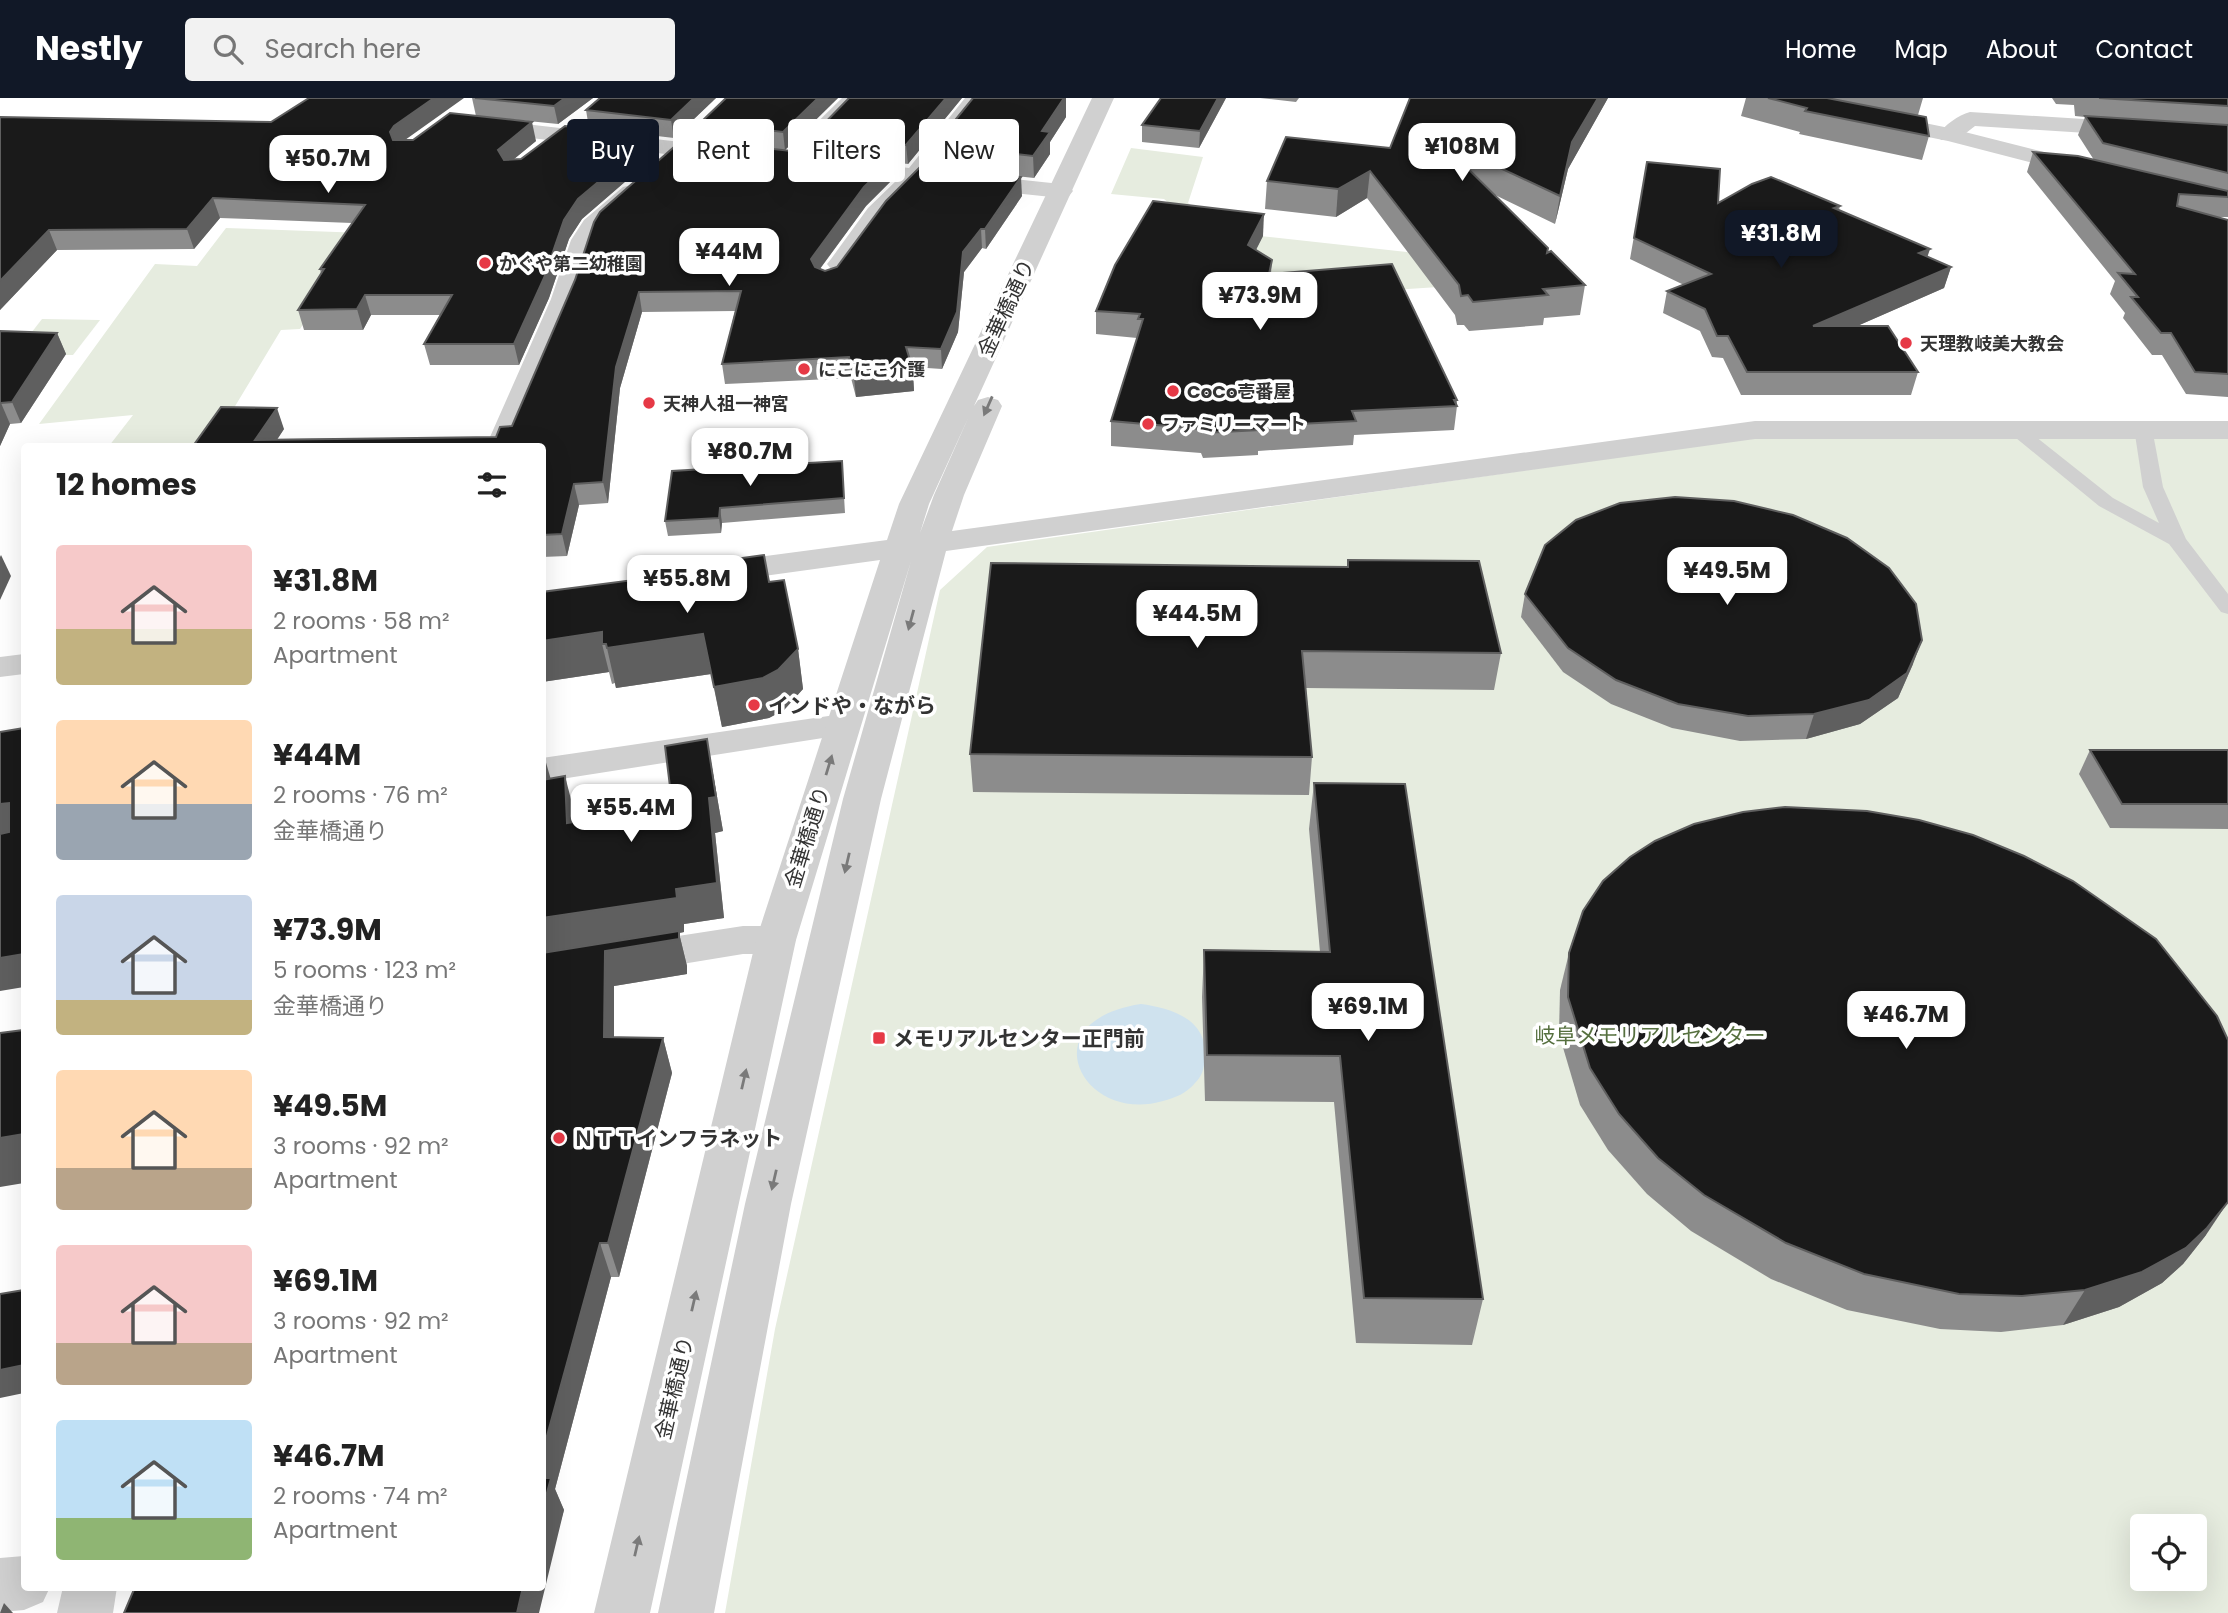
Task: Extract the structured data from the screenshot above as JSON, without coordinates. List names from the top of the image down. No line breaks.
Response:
{"streets":{"street":["金華橋通り"]},"parks":["岐阜メモリアルセンター"],"places":{"other":["かぐや第二幼稚園","天理教岐美大教会","にこにこ介護","CoCo壱番屋","天神人祖一神宮","ファミリーマート","インドや・ながら","ＮＴＴインフラネット"],"transit":["メモリアルセンター正門前"]},"page":{"header":"Nestly","search":"Search here","nav":["Home","Map","About","Contact"],"chip":["Buy","Rent","Filters","New"],"price":["¥108M","¥50.7M","¥31.8M","¥44M","¥73.9M","¥80.7M","¥49.5M","¥55.8M","¥44.5M","¥55.4M","¥69.1M","¥46.7M"],"heading":"12 homes","list":[{"name":"¥31.8M","note":"2 rooms · 58 m² · Apartment"},{"name":"¥44M","note":"2 rooms · 76 m² · 金華橋通り"},{"name":"¥73.9M","note":"5 rooms · 123 m² · 金華橋通り"},{"name":"¥49.5M","note":"3 rooms · 92 m² · Apartment"},{"name":"¥69.1M","note":"3 rooms · 92 m² · Apartment"},{"name":"¥46.7M","note":"2 rooms · 74 m² · Apartment"}]}}
